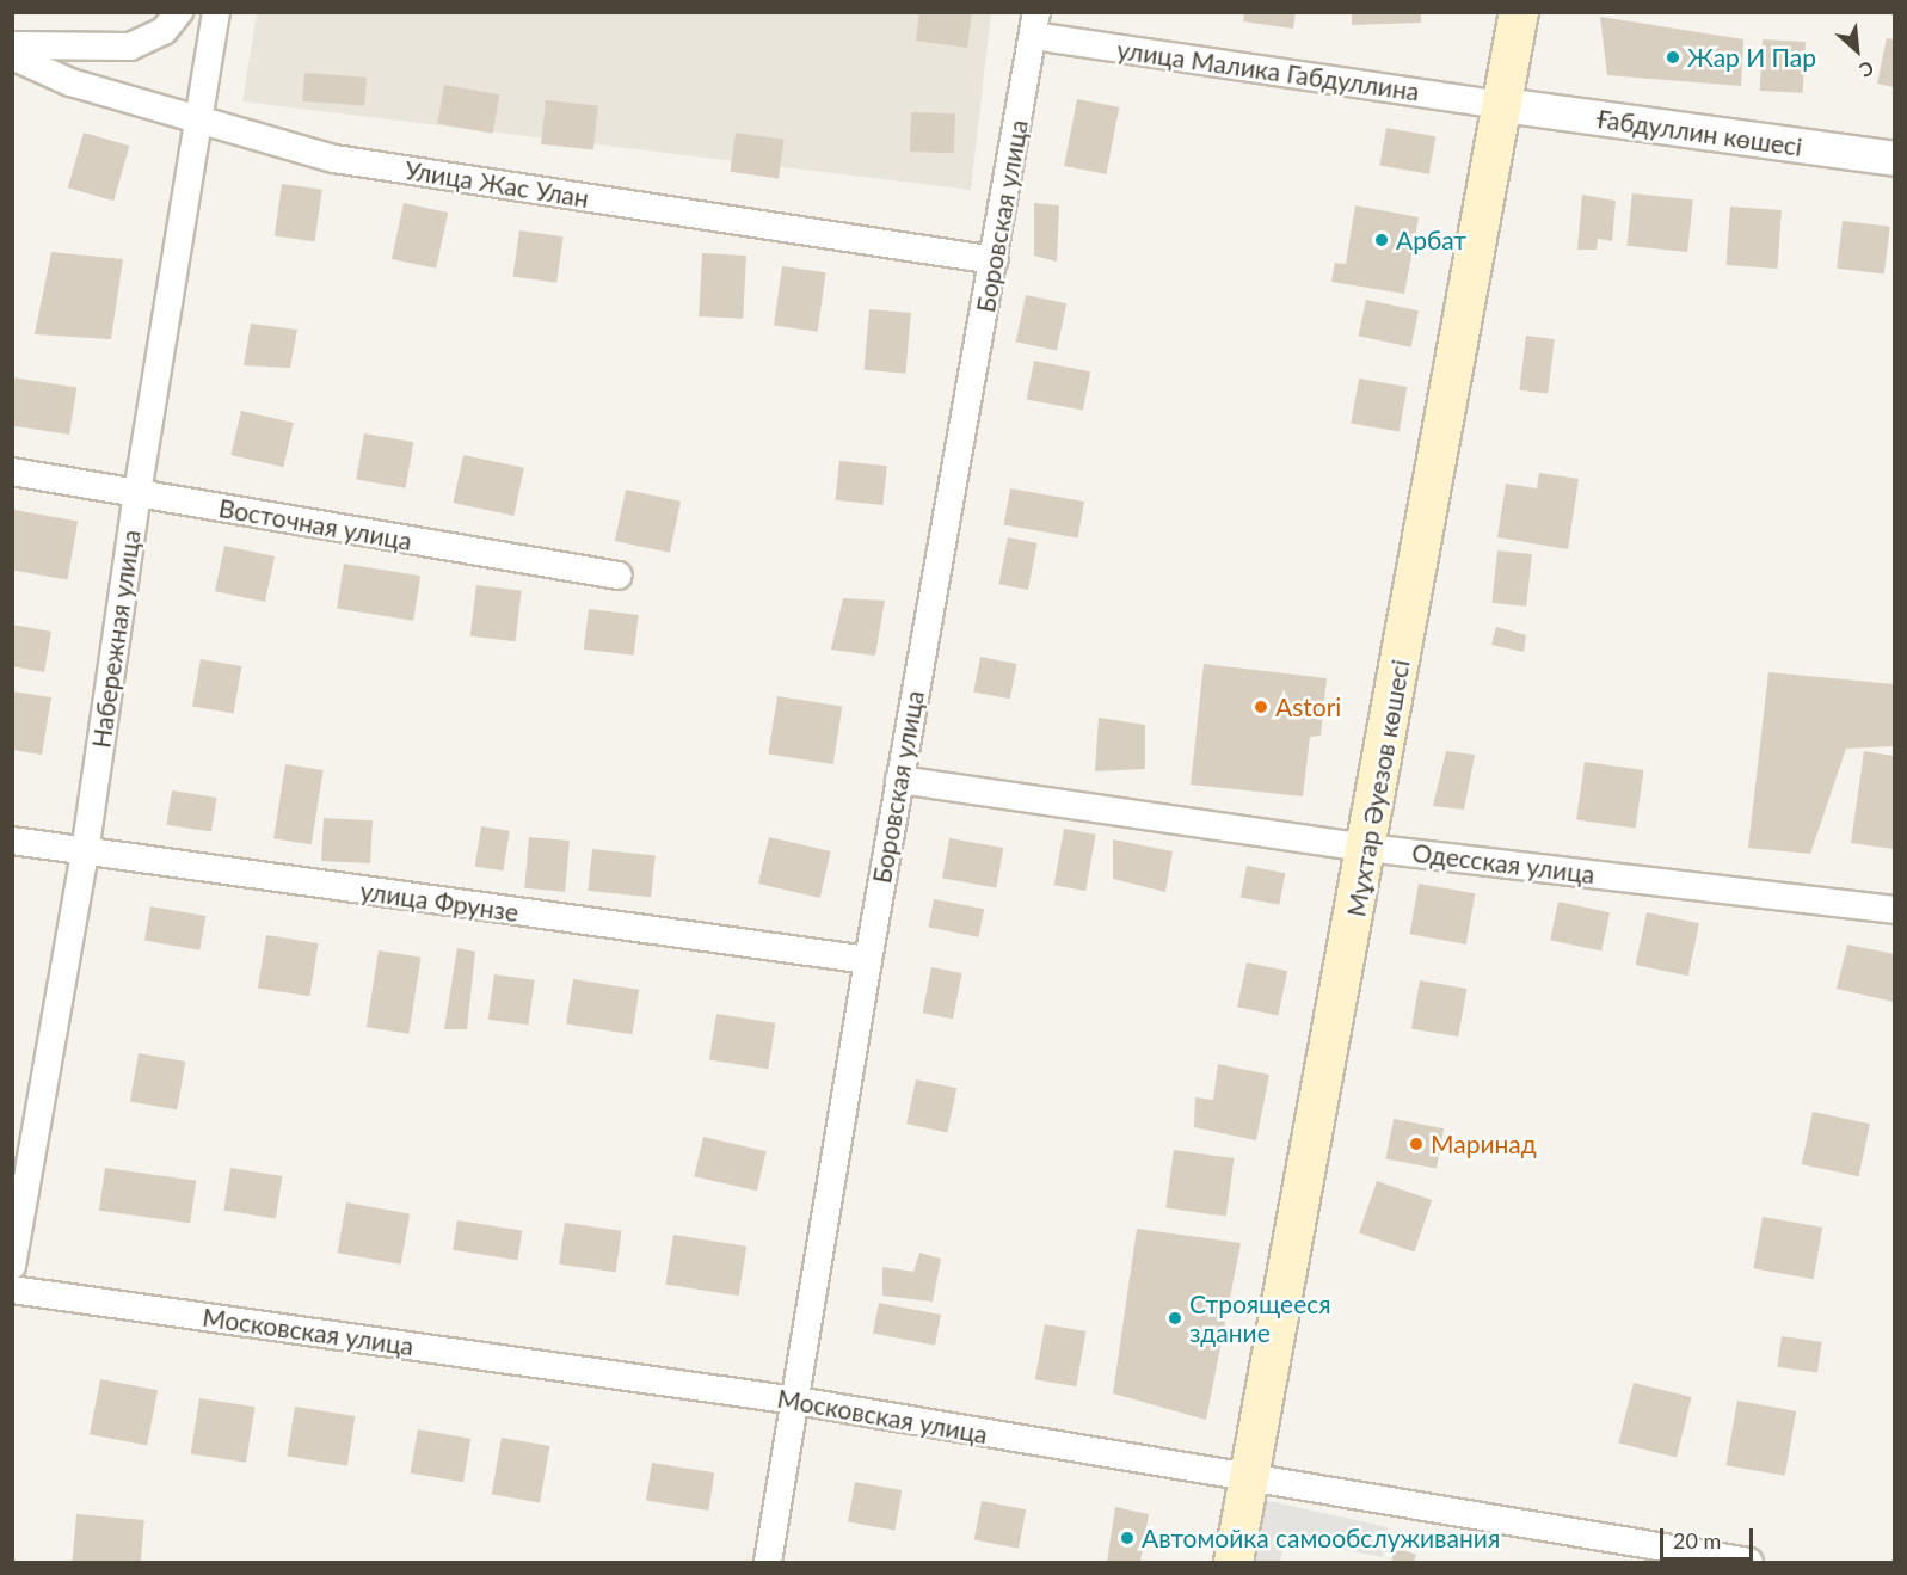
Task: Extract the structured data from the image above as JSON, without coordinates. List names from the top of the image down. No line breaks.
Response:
{"streets":{"main road":["Мұхтар Әуезов көшесі"],"street":["улица Малика Габдуллина","Ғабдуллин көшесі","Улица Жас Улан","Боровская улица","Восточная улица","Набережная улица","Одесская улица","улица Фрунзе","Московская улица"]},"crossings":[["улица Малика Габдуллина","Ғабдуллин көшесі"],["улица Малика Габдуллина","Боровская улица"],["улица Малика Габдуллина","Мұхтар Әуезов көшесі"],["Ғабдуллин көшесі","Мұхтар Әуезов көшесі"],["Улица Жас Улан","Боровская улица"],["Улица Жас Улан","Набережная улица"],["Боровская улица","Одесская улица"],["Боровская улица","улица Фрунзе"],["Боровская улица","Московская улица"],["Восточная улица","Набережная улица"],["Набережная улица","улица Фрунзе"],["Мұхтар Әуезов көшесі","Одесская улица"],["Мұхтар Әуезов көшесі","Московская улица"]],"places":["Жар И Пар","Арбат","Astori","Маринад","Строящееся здание","Автомойка самообслуживания"],"scale_bar":"20 m","north":"bottom right"}
